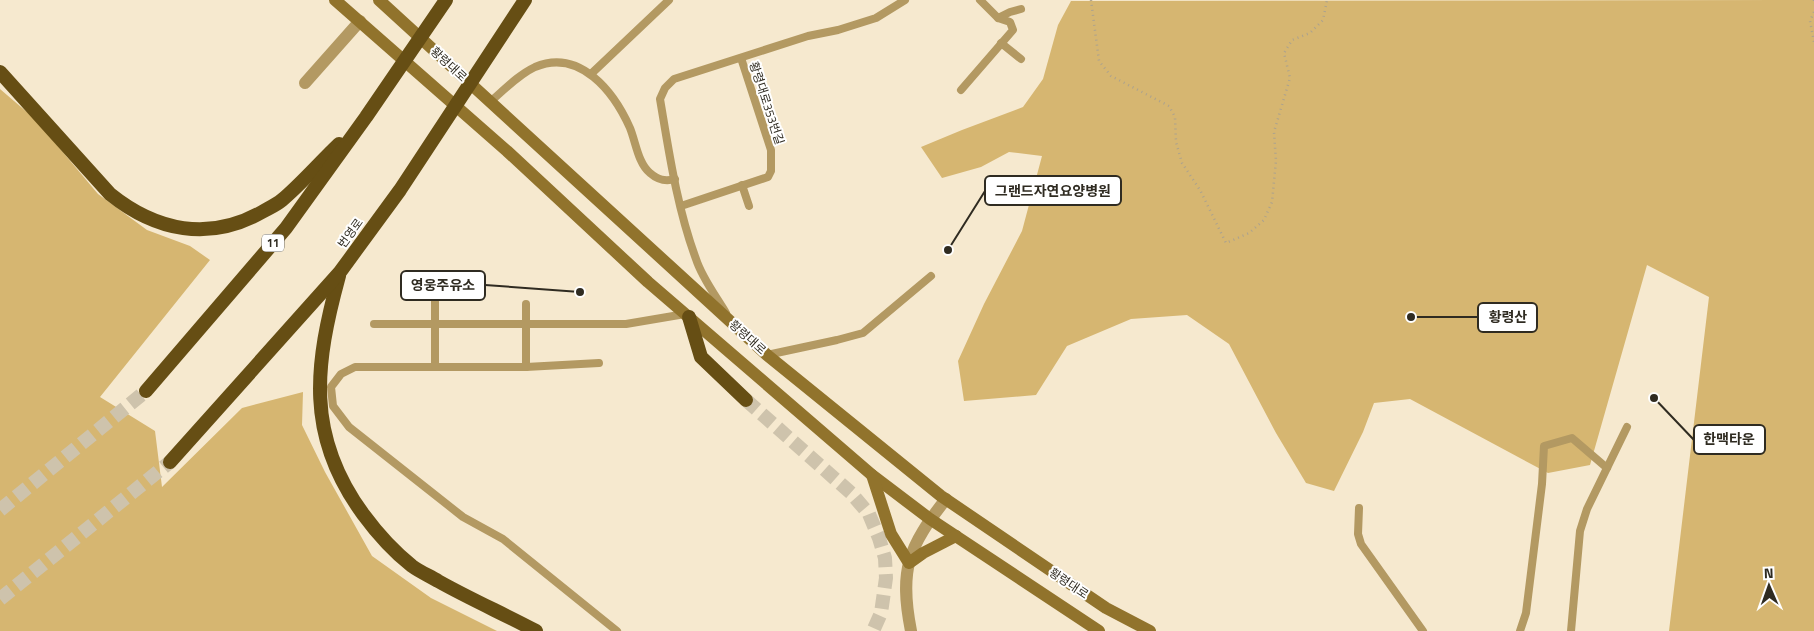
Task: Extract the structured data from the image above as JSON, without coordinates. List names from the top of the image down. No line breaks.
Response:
{"streets":{"highway":["번영로","11"],"main road":["황령대로"],"lane":["황령대로353번길"]},"places":["그랜드자연요양병원","영웅주유소","황령산","한맥타운"],"north":"top"}
